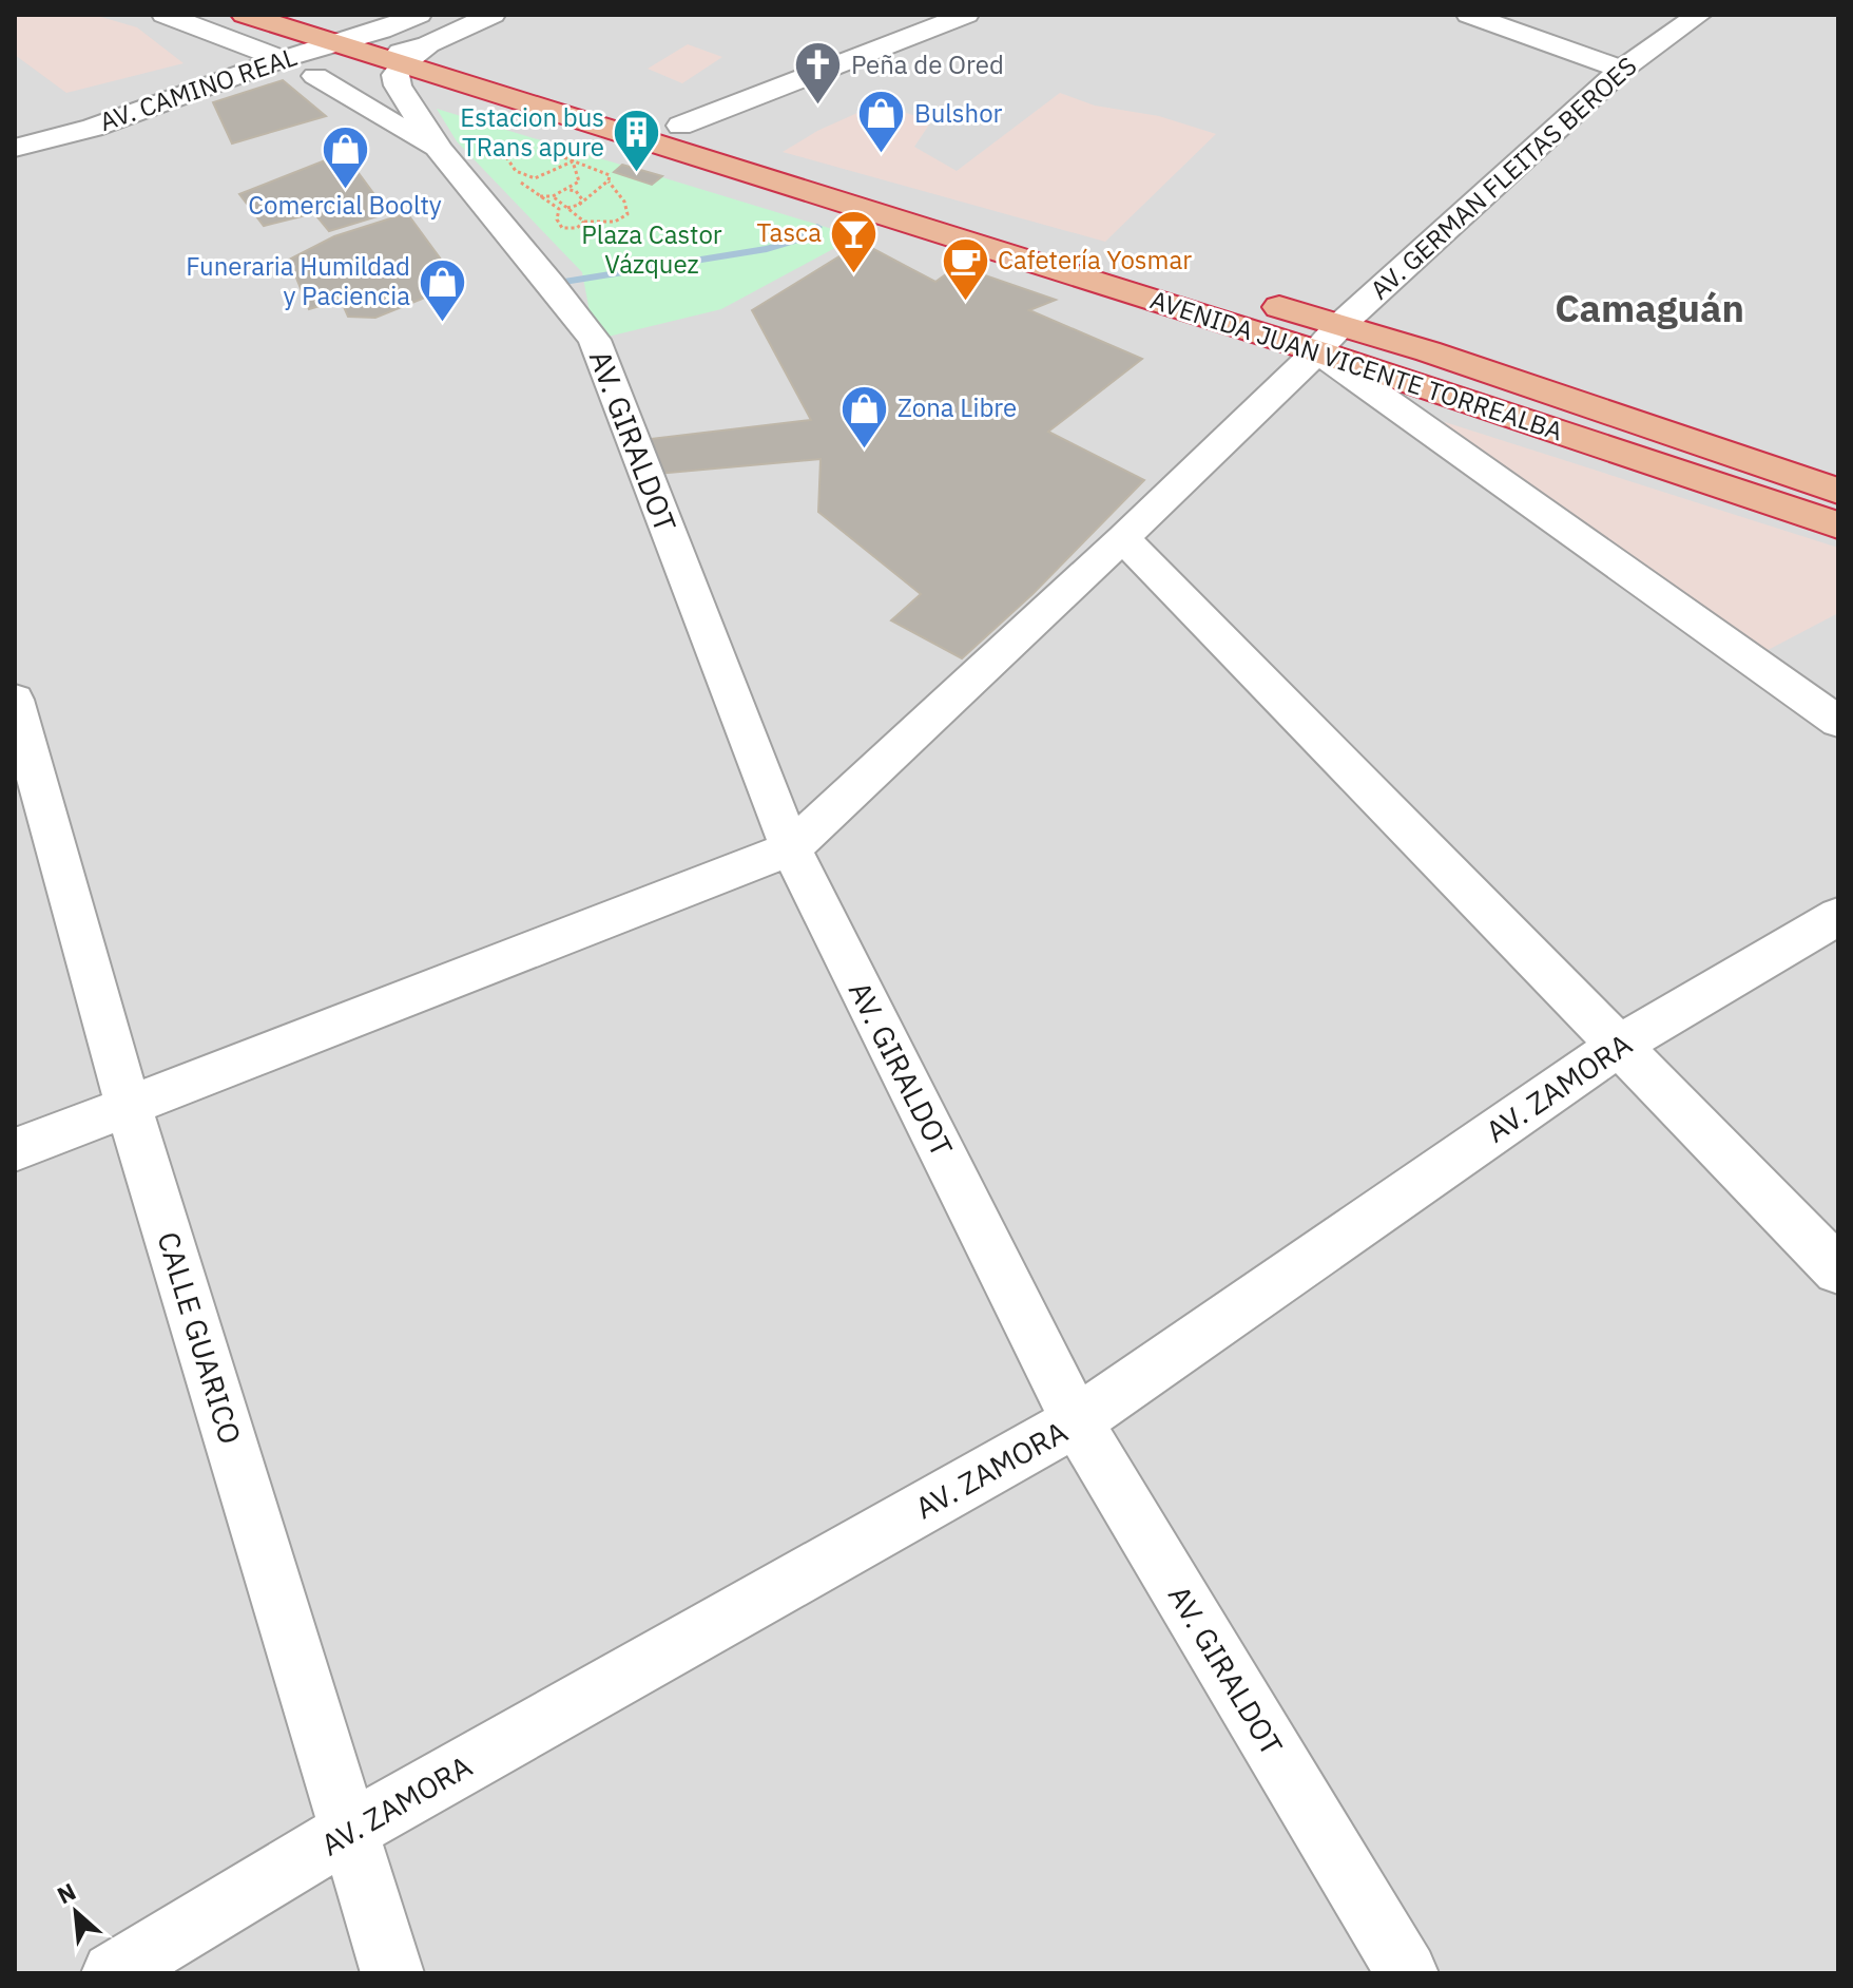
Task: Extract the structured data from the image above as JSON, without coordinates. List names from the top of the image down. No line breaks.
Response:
{"streets":{"highway":["AVENIDA JUAN VICENTE TORREALBA"],"street":["AV. CAMINO REAL","AV. GERMAN FLEITAS BEROES","AV. GIRALDOT","AV. ZAMORA","CALLE GUARICO"]},"crossings":[["AV. CAMINO REAL","AVENIDA JUAN VICENTE TORREALBA"],["AV. GERMAN FLEITAS BEROES","AVENIDA JUAN VICENTE TORREALBA"],["AV. GERMAN FLEITAS BEROES","AV. GIRALDOT"],["AVENIDA JUAN VICENTE TORREALBA","AV. GIRALDOT"],["AV. GIRALDOT","AV. ZAMORA"],["AV. ZAMORA","CALLE GUARICO"]],"districts":["Camaguán"],"parks":["Plaza Castor Vázquez"],"places":{"church":["Peña de Ored"],"shop":["Bulshor","Comercial Boolty","Funeraria Humildad y Paciencia","Zona Libre"],"building":["Estacion bus TRans apure"],"bar":["Tasca"],"cafe":["Cafetería Yosmar"]},"north":"top left"}
